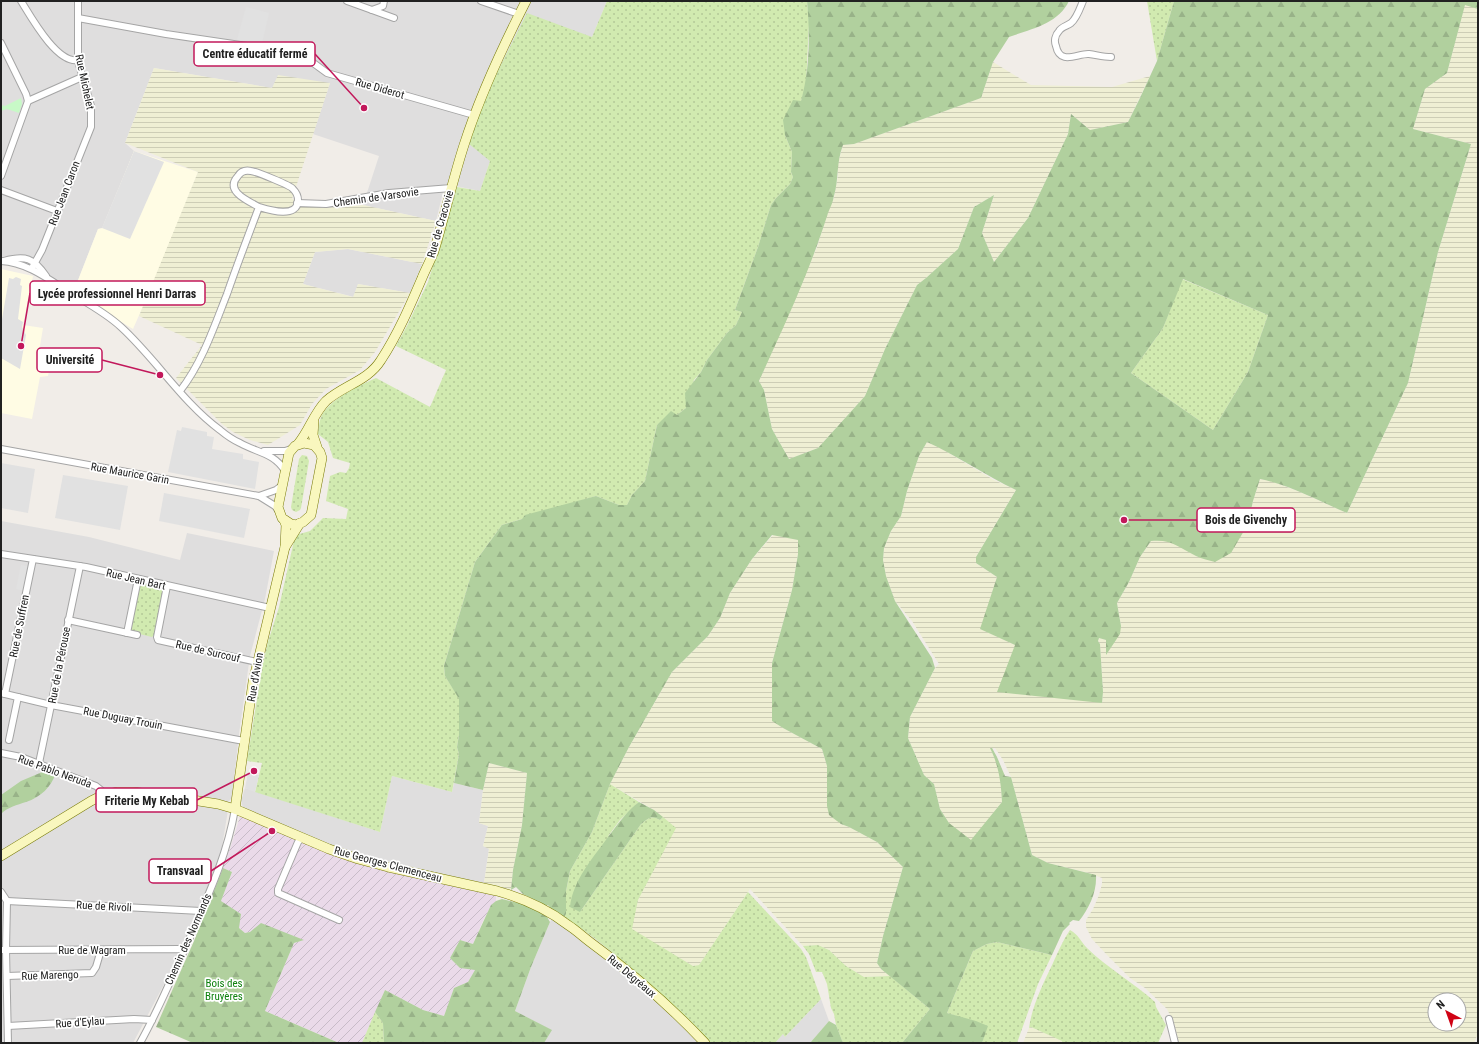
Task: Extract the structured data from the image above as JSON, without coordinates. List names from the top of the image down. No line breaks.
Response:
{"streets":{"street":["Rue Michelet","Rue Diderot","Rue Jean Caron","Chemin de Varsovie","Rue de Cracovie","Rue Maurice Garin","Rue Jean Bart","Rue de Suffren","Rue de Surcouf","Rue de la Pérouse","Rue d'Avion","Rue Duguay Trouin","Rue Pablo Neruda","Rue Georges Clemenceau","Rue de Rivoli","Chemin des Normands","Rue de Wagram","Rue Marengo","Rue Dégréaux","Rue d'Eylau"]},"crossings":[["Rue Michelet","Rue Diderot"],["Rue Michelet","Rue Jean Caron"],["Rue Diderot","Rue de Cracovie"],["Chemin de Varsovie","Rue de Cracovie"],["Rue de Cracovie","Rue Maurice Garin"],["Rue Jean Bart","Rue de Suffren"],["Rue Jean Bart","Rue de Surcouf"],["Rue Jean Bart","Rue de la Pérouse"],["Rue Jean Bart","Rue d'Avion"],["Rue de Suffren","Rue Duguay Trouin"],["Rue de Surcouf","Rue d'Avion"],["Rue de la Pérouse","Rue Duguay Trouin"],["Rue de la Pérouse","Rue Pablo Neruda"],["Rue d'Avion","Rue Duguay Trouin"],["Rue d'Avion","Rue Georges Clemenceau"],["Rue d'Avion","Chemin des Normands"],["Rue Pablo Neruda","Rue Georges Clemenceau"],["Rue Georges Clemenceau","Chemin des Normands"],["Rue Georges Clemenceau","Rue Dégréaux"],["Rue de Rivoli","Chemin des Normands"],["Chemin des Normands","Rue de Wagram"],["Chemin des Normands","Rue d'Eylau"],["Rue de Wagram","Rue Marengo"]],"parks":["Bois des Bruyères"],"places":["Centre éducatif fermé","Lycée professionnel Henri Darras","Université","Bois de Givenchy","Friterie My Kebab","Transvaal"],"north":"top left"}
